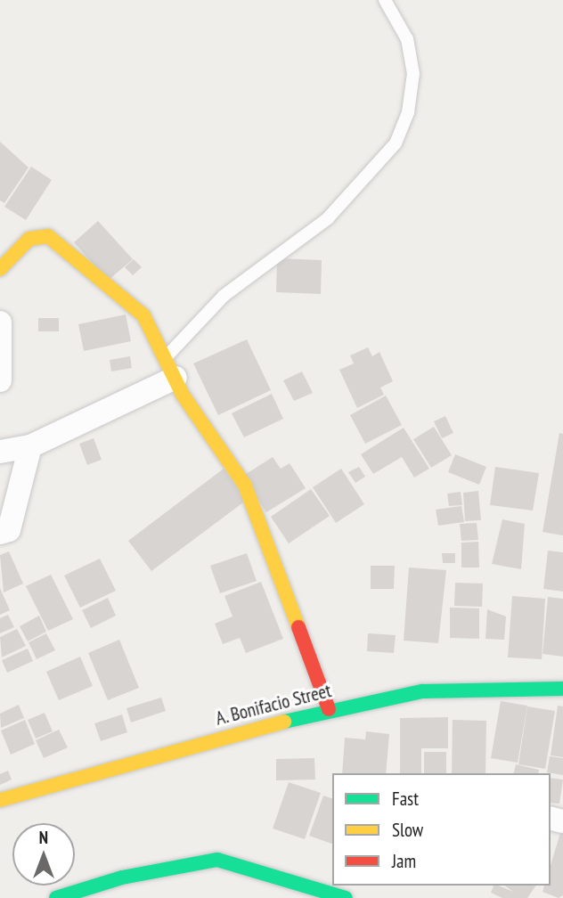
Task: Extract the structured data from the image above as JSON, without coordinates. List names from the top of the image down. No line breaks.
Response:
{"streets":{"street":["A. Bonifacio Street"]},"legend":["Fast","Slow","Jam"],"north":"top"}
